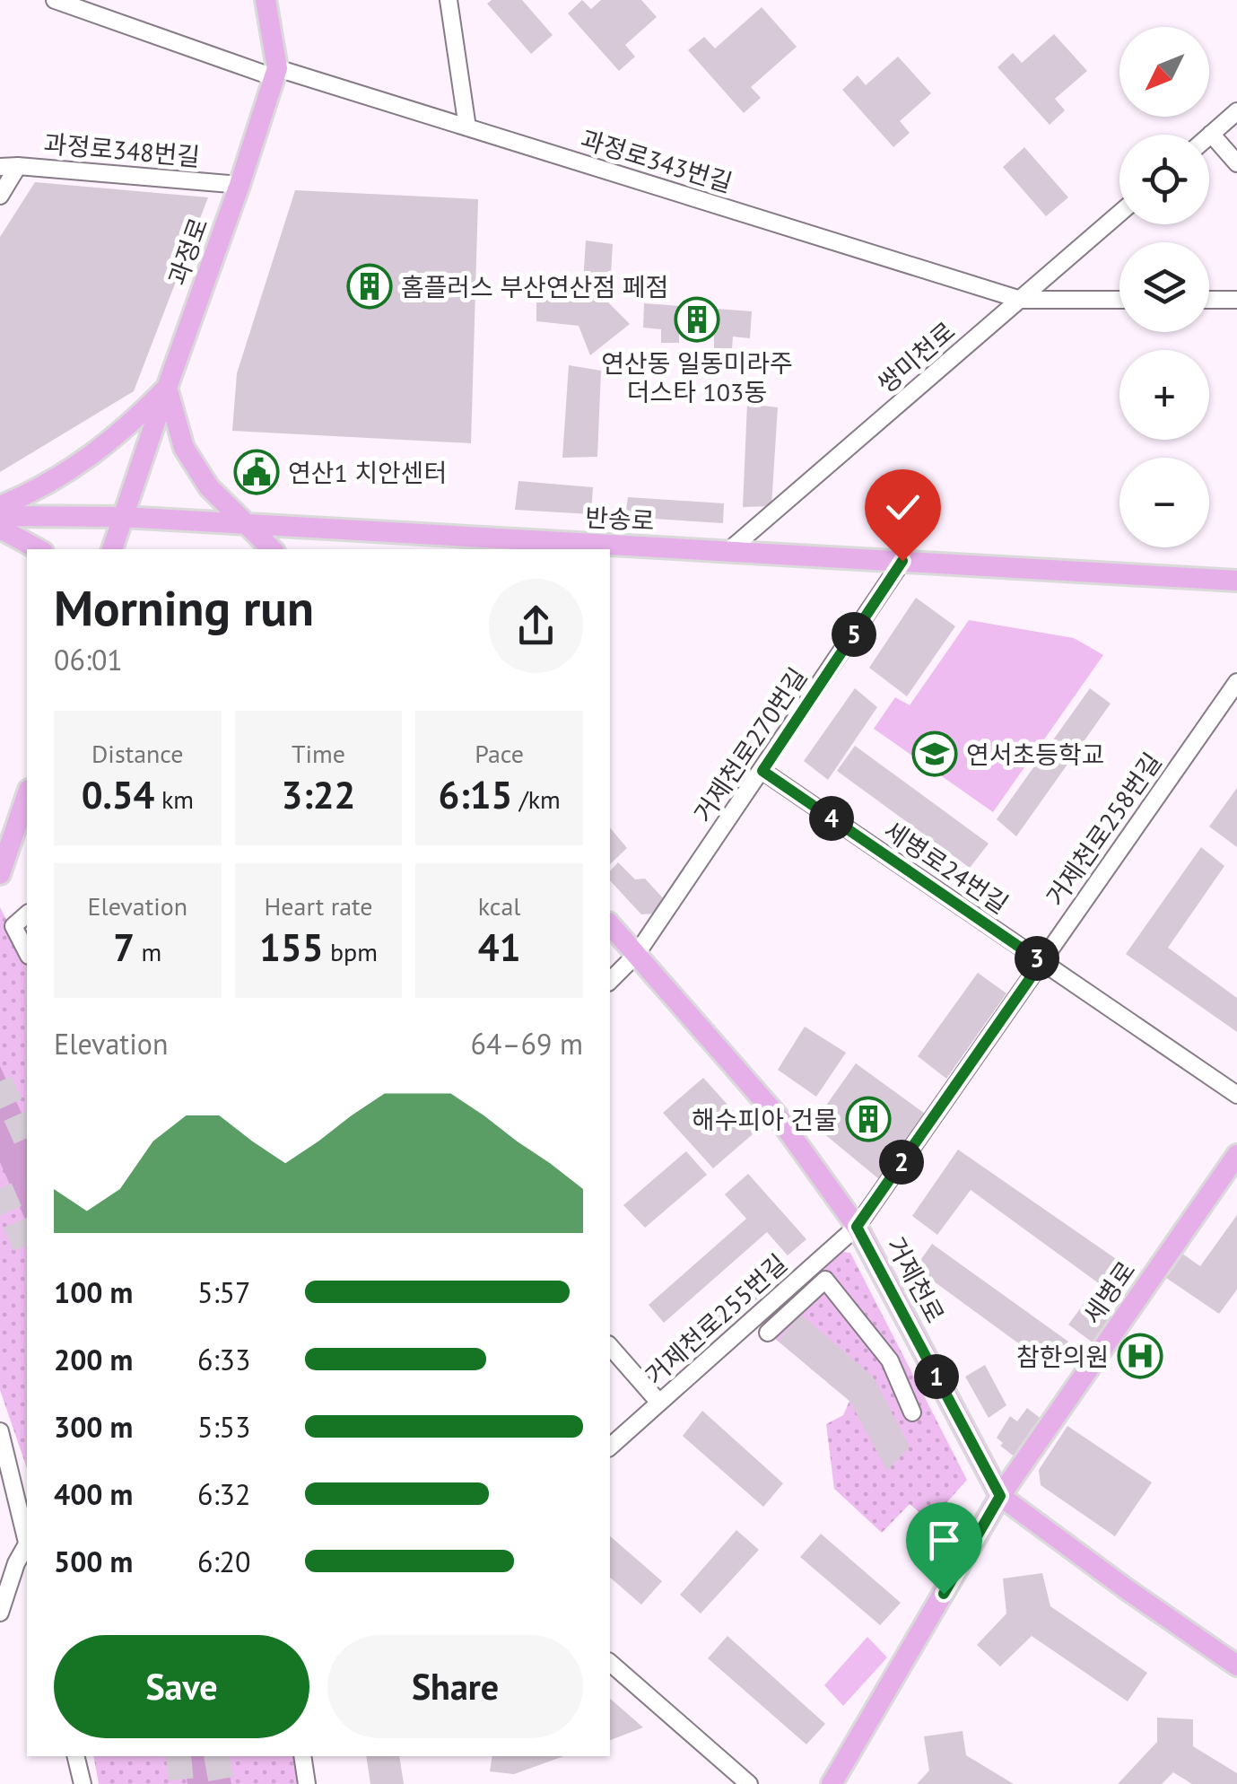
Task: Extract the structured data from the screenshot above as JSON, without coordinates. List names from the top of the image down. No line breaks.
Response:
{"streets":{"main road":["과정로","반송로","거제천로","세병로"],"street":["과정로348번길","과정로343번길","쌍미천로","거제천로270번길","거제천로258번길","세병로24번길","거제천로255번길"]},"crossings":[["과정로348번길","과정로"],["과정로343번길","과정로"],["과정로343번길","쌍미천로"],["과정로","반송로"],["쌍미천로","반송로"],["반송로","거제천로270번길"],["거제천로270번길","세병로24번길"],["거제천로270번길","거제천로"],["거제천로258번길","세병로24번길"],["거제천로258번길","거제천로"],["거제천로258번길","거제천로255번길"],["거제천로","세병로"],["거제천로","거제천로255번길"]],"places":{"building":["홈플러스 부산연산점 페점","연산동 일동미라주 더스타 103동","해수피아 건물"],"public building":["연산1 치안센터"],"school or university":["연서초등학교"],"hospital":["참한의원"]},"north":"bottom left","page":{"map_buttons":["+","−"],"heading":["Morning run","06:01"],"pins":["5","4","3","2","1"],"stats":[["Distance","0.54 km"],["Time","3:22"],["Pace","6:15 /km"],["Elevation","7 m"],["Heart rate","155 bpm"],["kcal","41"]],"chart":["Elevation","64–69 m"],"list":[{"name":"100 m","note":"5:57"},{"name":"200 m","note":"6:33"},{"name":"300 m","note":"5:53"},{"name":"400 m","note":"6:32"},{"name":"500 m","note":"6:20"}],"buttons":["Save","Share"]}}
